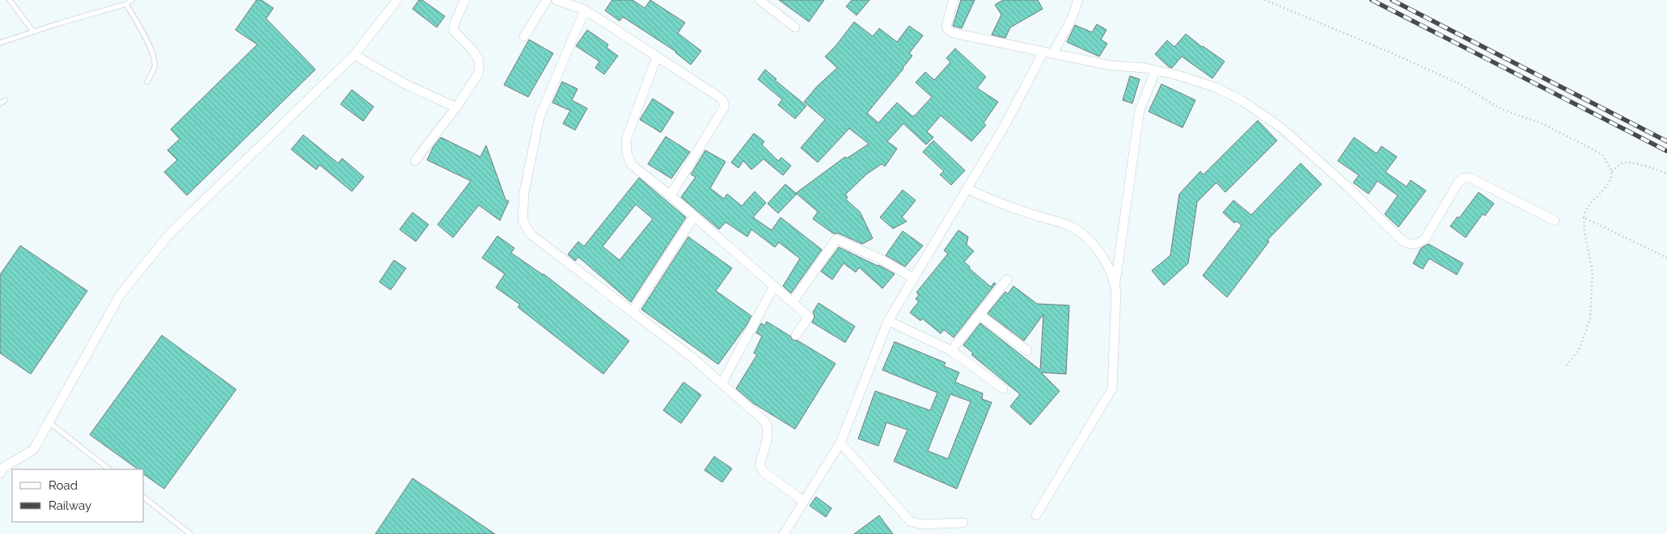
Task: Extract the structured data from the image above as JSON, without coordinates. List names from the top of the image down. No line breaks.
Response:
{"legend":["Road","Railway"]}
